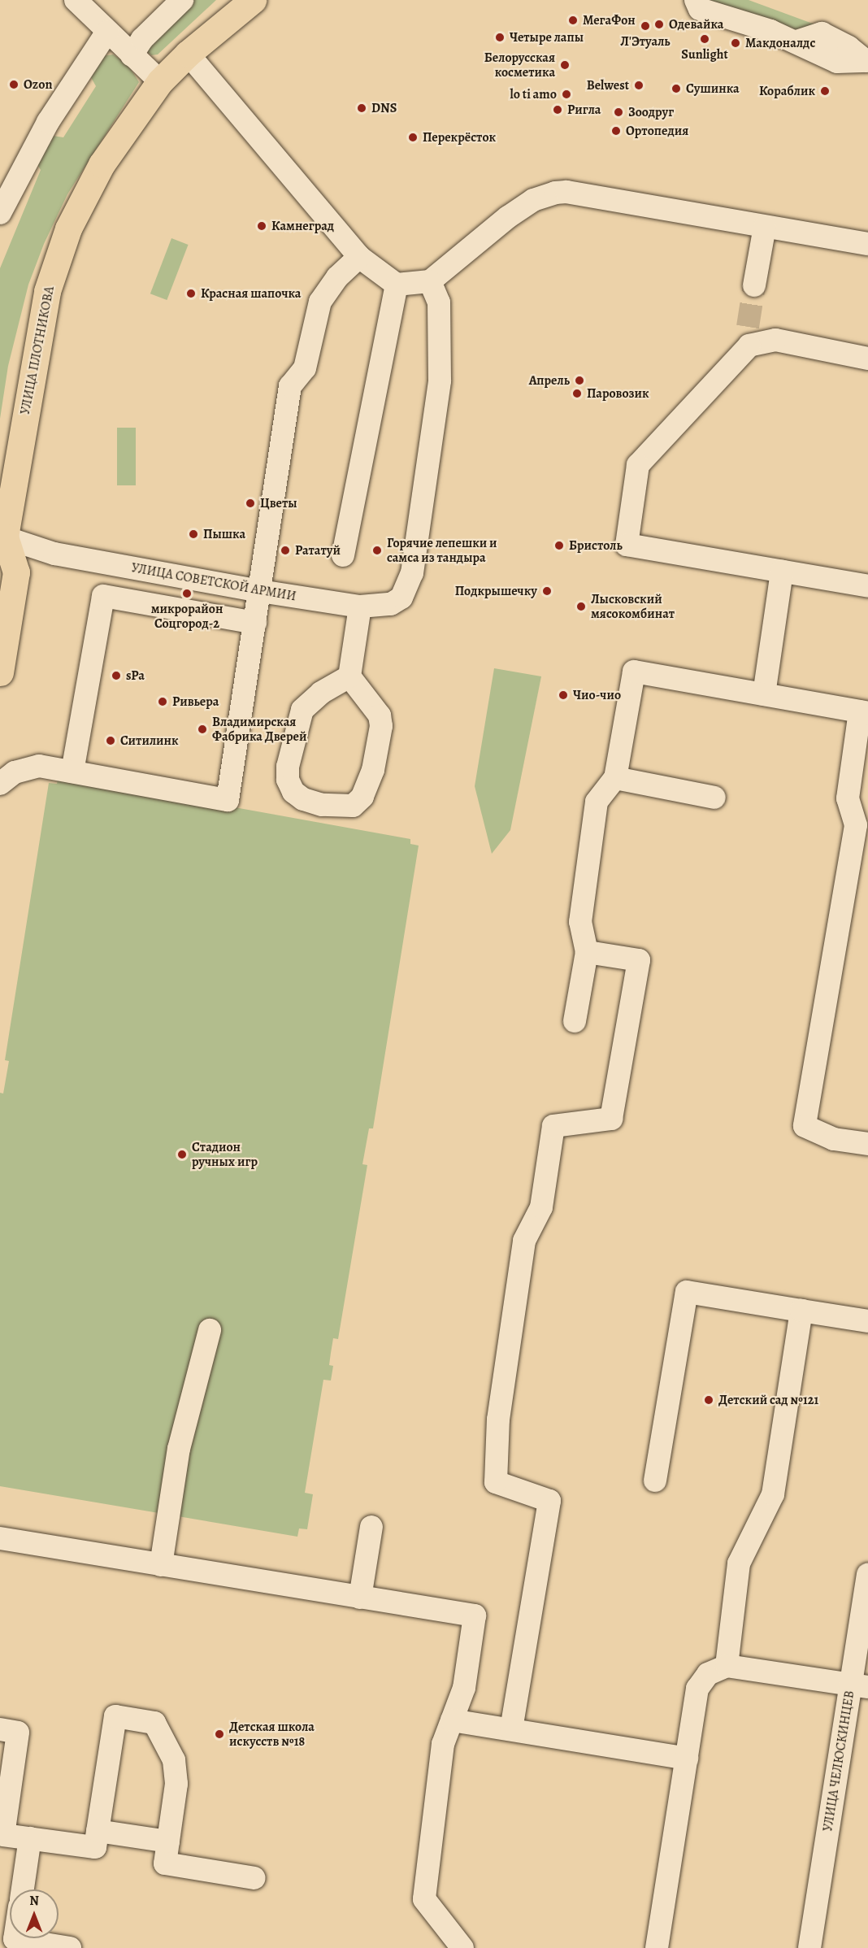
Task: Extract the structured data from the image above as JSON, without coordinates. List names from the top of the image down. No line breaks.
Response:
{"streets":{"main road":["УЛИЦА ПЛОТНИКОВА"],"street":["УЛИЦА СОВЕТСКОЙ АРМИИ","УЛИЦА ЧЕЛЮСКИНЦЕВ"]},"crossings":[["УЛИЦА ПЛОТНИКОВА","УЛИЦА СОВЕТСКОЙ АРМИИ"]],"places":["МегаФон","Одевайка","Л'Этуаль","Четыре лапы","Sunlight","Макдоналдс","Белорусская косметика","Ozon","Belwest","Сушинка","Кораблик","lo ti amo","DNS","Ригла","Зоодруг","Ортопедия","Перекрёсток","Камнеград","Красная шапочка","Апрель","Паровозик","Цветы","Пышка","Бристоль","Рататуй","Горячие лепешки и самса из тандыра","Подкрышечку","микрорайон Соцгород-2","Лысковский мясокомбинат","sPa","Чио-чио","Ривьера","Владимирская Фабрика Дверей","Ситилинк","Стадион ручных игр","Детский сад №121","Детская школа искусств №18"],"north":"top"}
